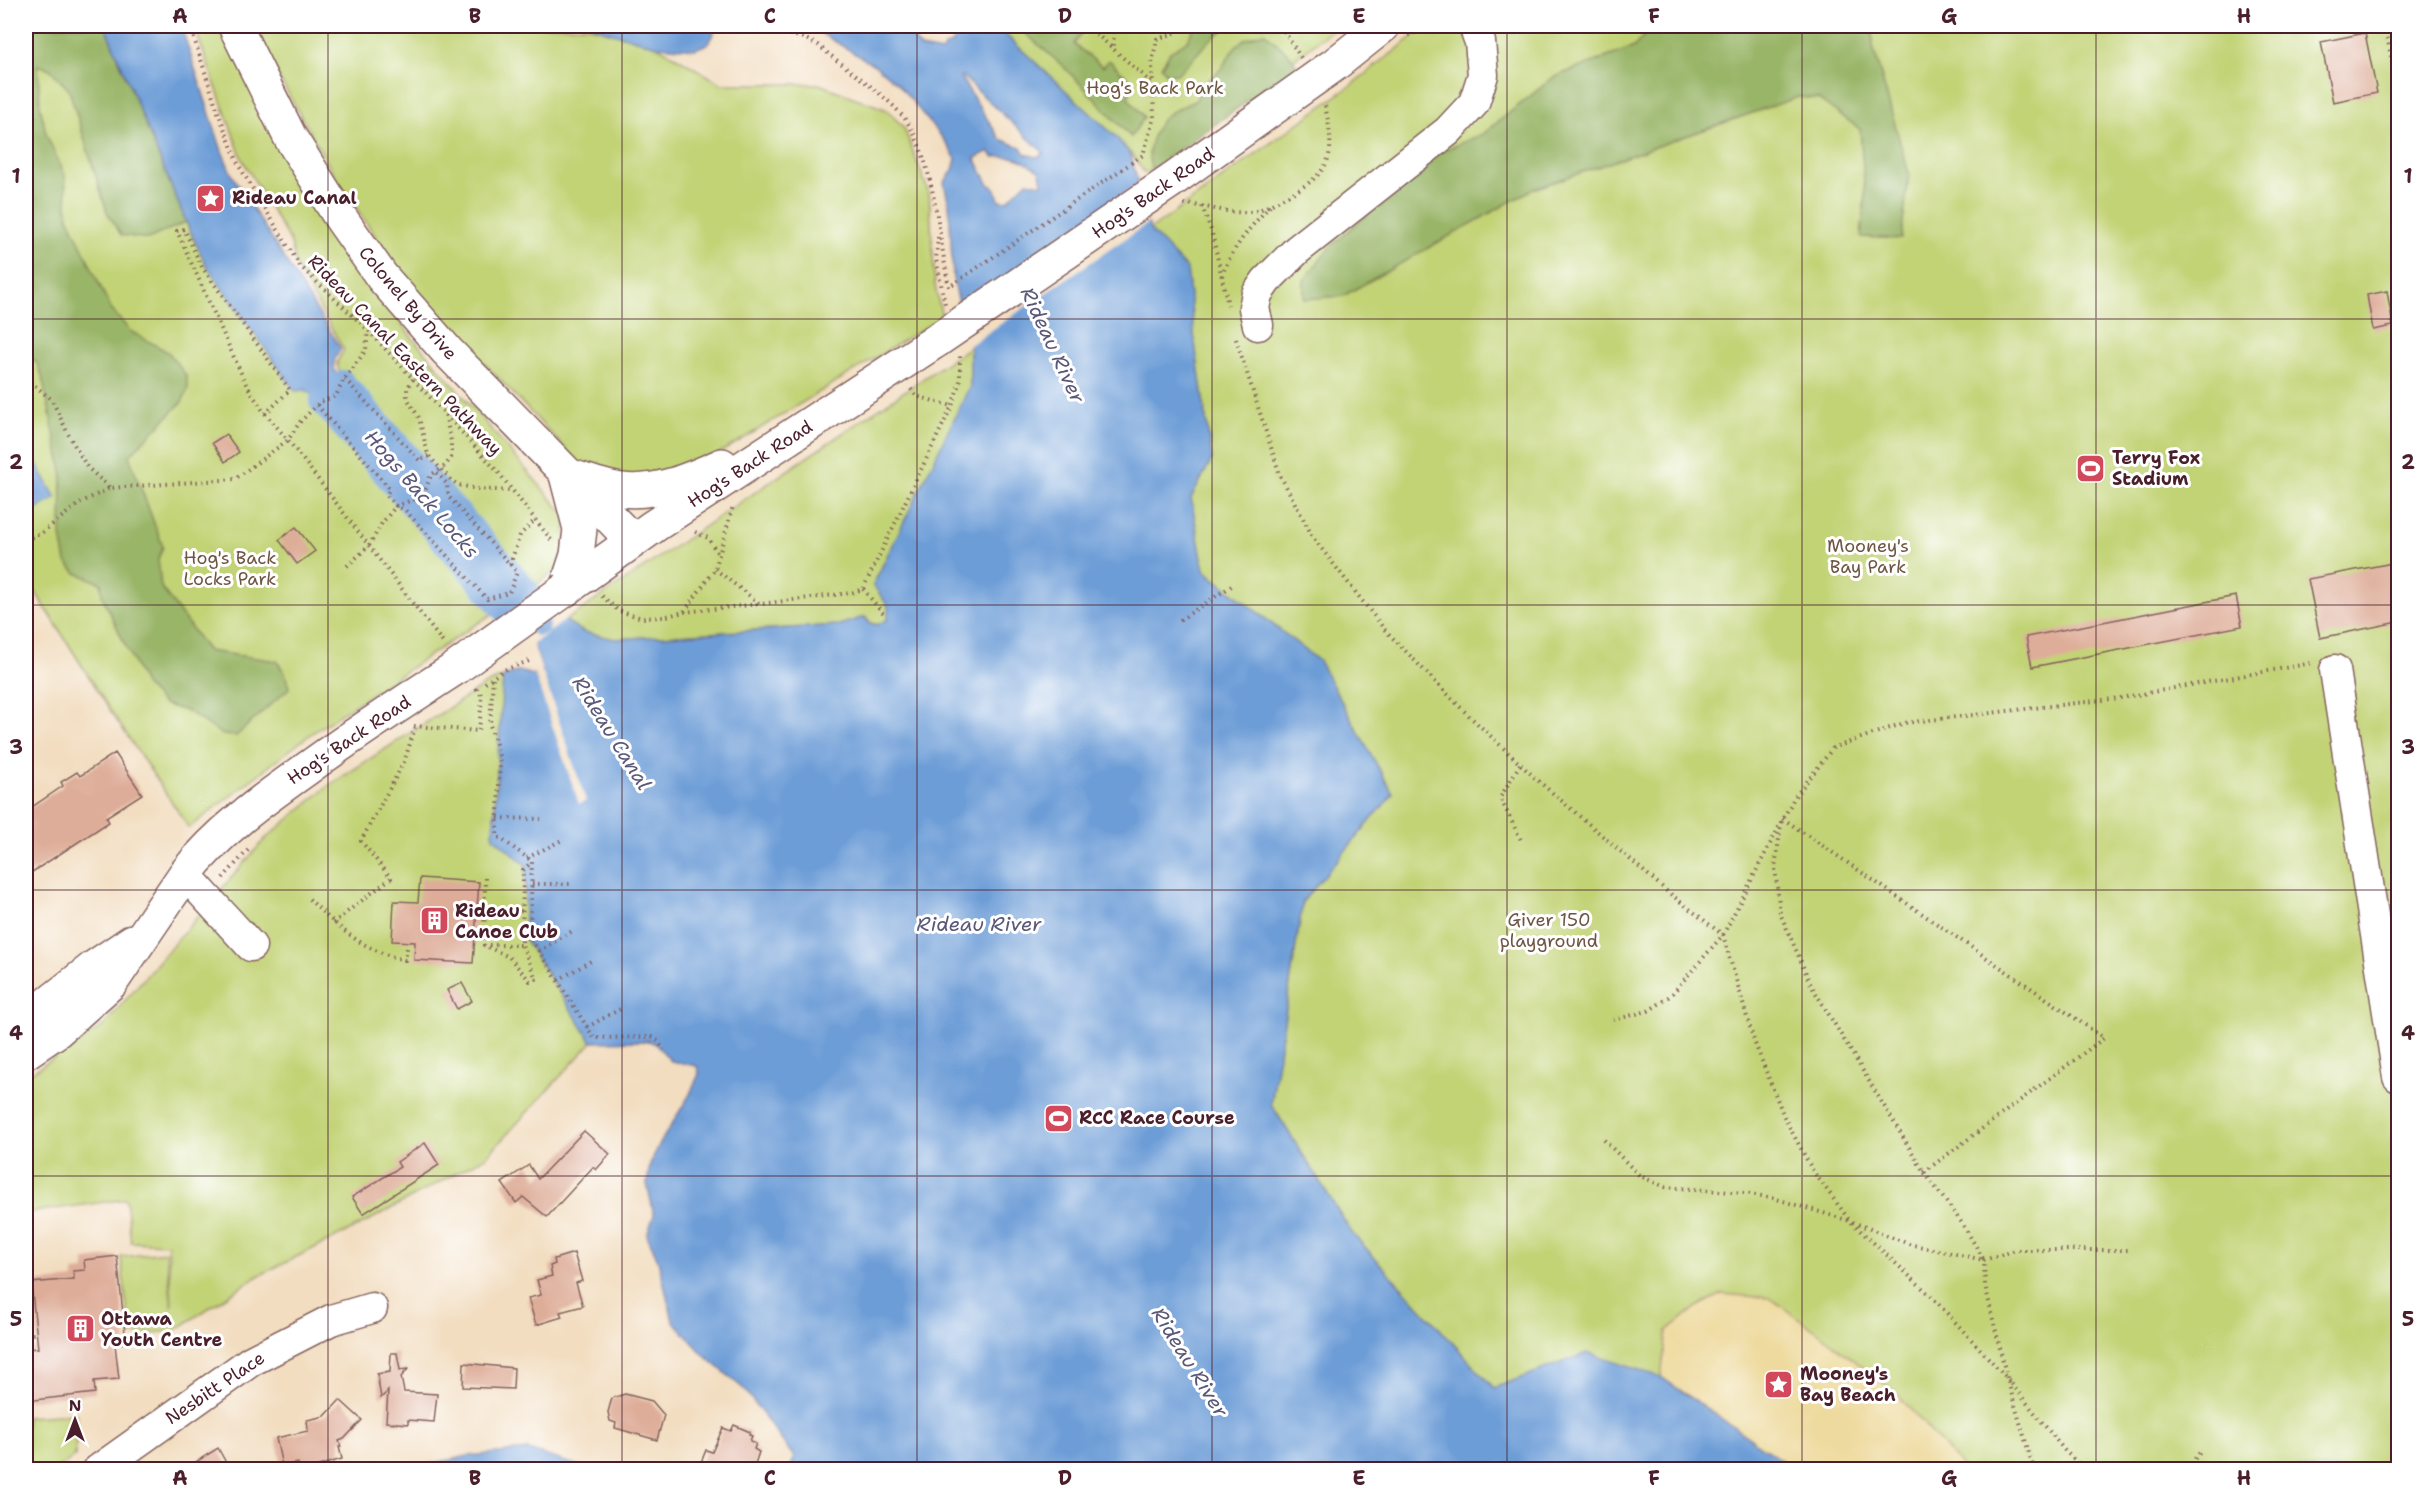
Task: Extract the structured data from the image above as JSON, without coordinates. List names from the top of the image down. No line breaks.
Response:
{"streets":{"main road":["Hog's Back Road","Colonel By Drive"],"street":["Nesbitt Place"],"path":["Rideau Canal Eastern Pathway"]},"crossings":[["Hog's Back Road","Colonel By Drive"]],"water":["Rideau River","Hogs Back Locks","Rideau Canal"],"parks":["Hog's Back Park","Mooney's Bay Park","Hog's Back Locks Park","Giver 150 playground"],"places":{"place":["Rideau Canal","Mooney's Bay Beach"],"sports":["Terry Fox Stadium","RCC Race Course"],"building":["Rideau Canoe Club","Ottawa Youth Centre"]},"north":"top","grid":{"columns":["A","B","C","D","E","F","G","H"],"rows":["1","2","3","4","5"]}}
